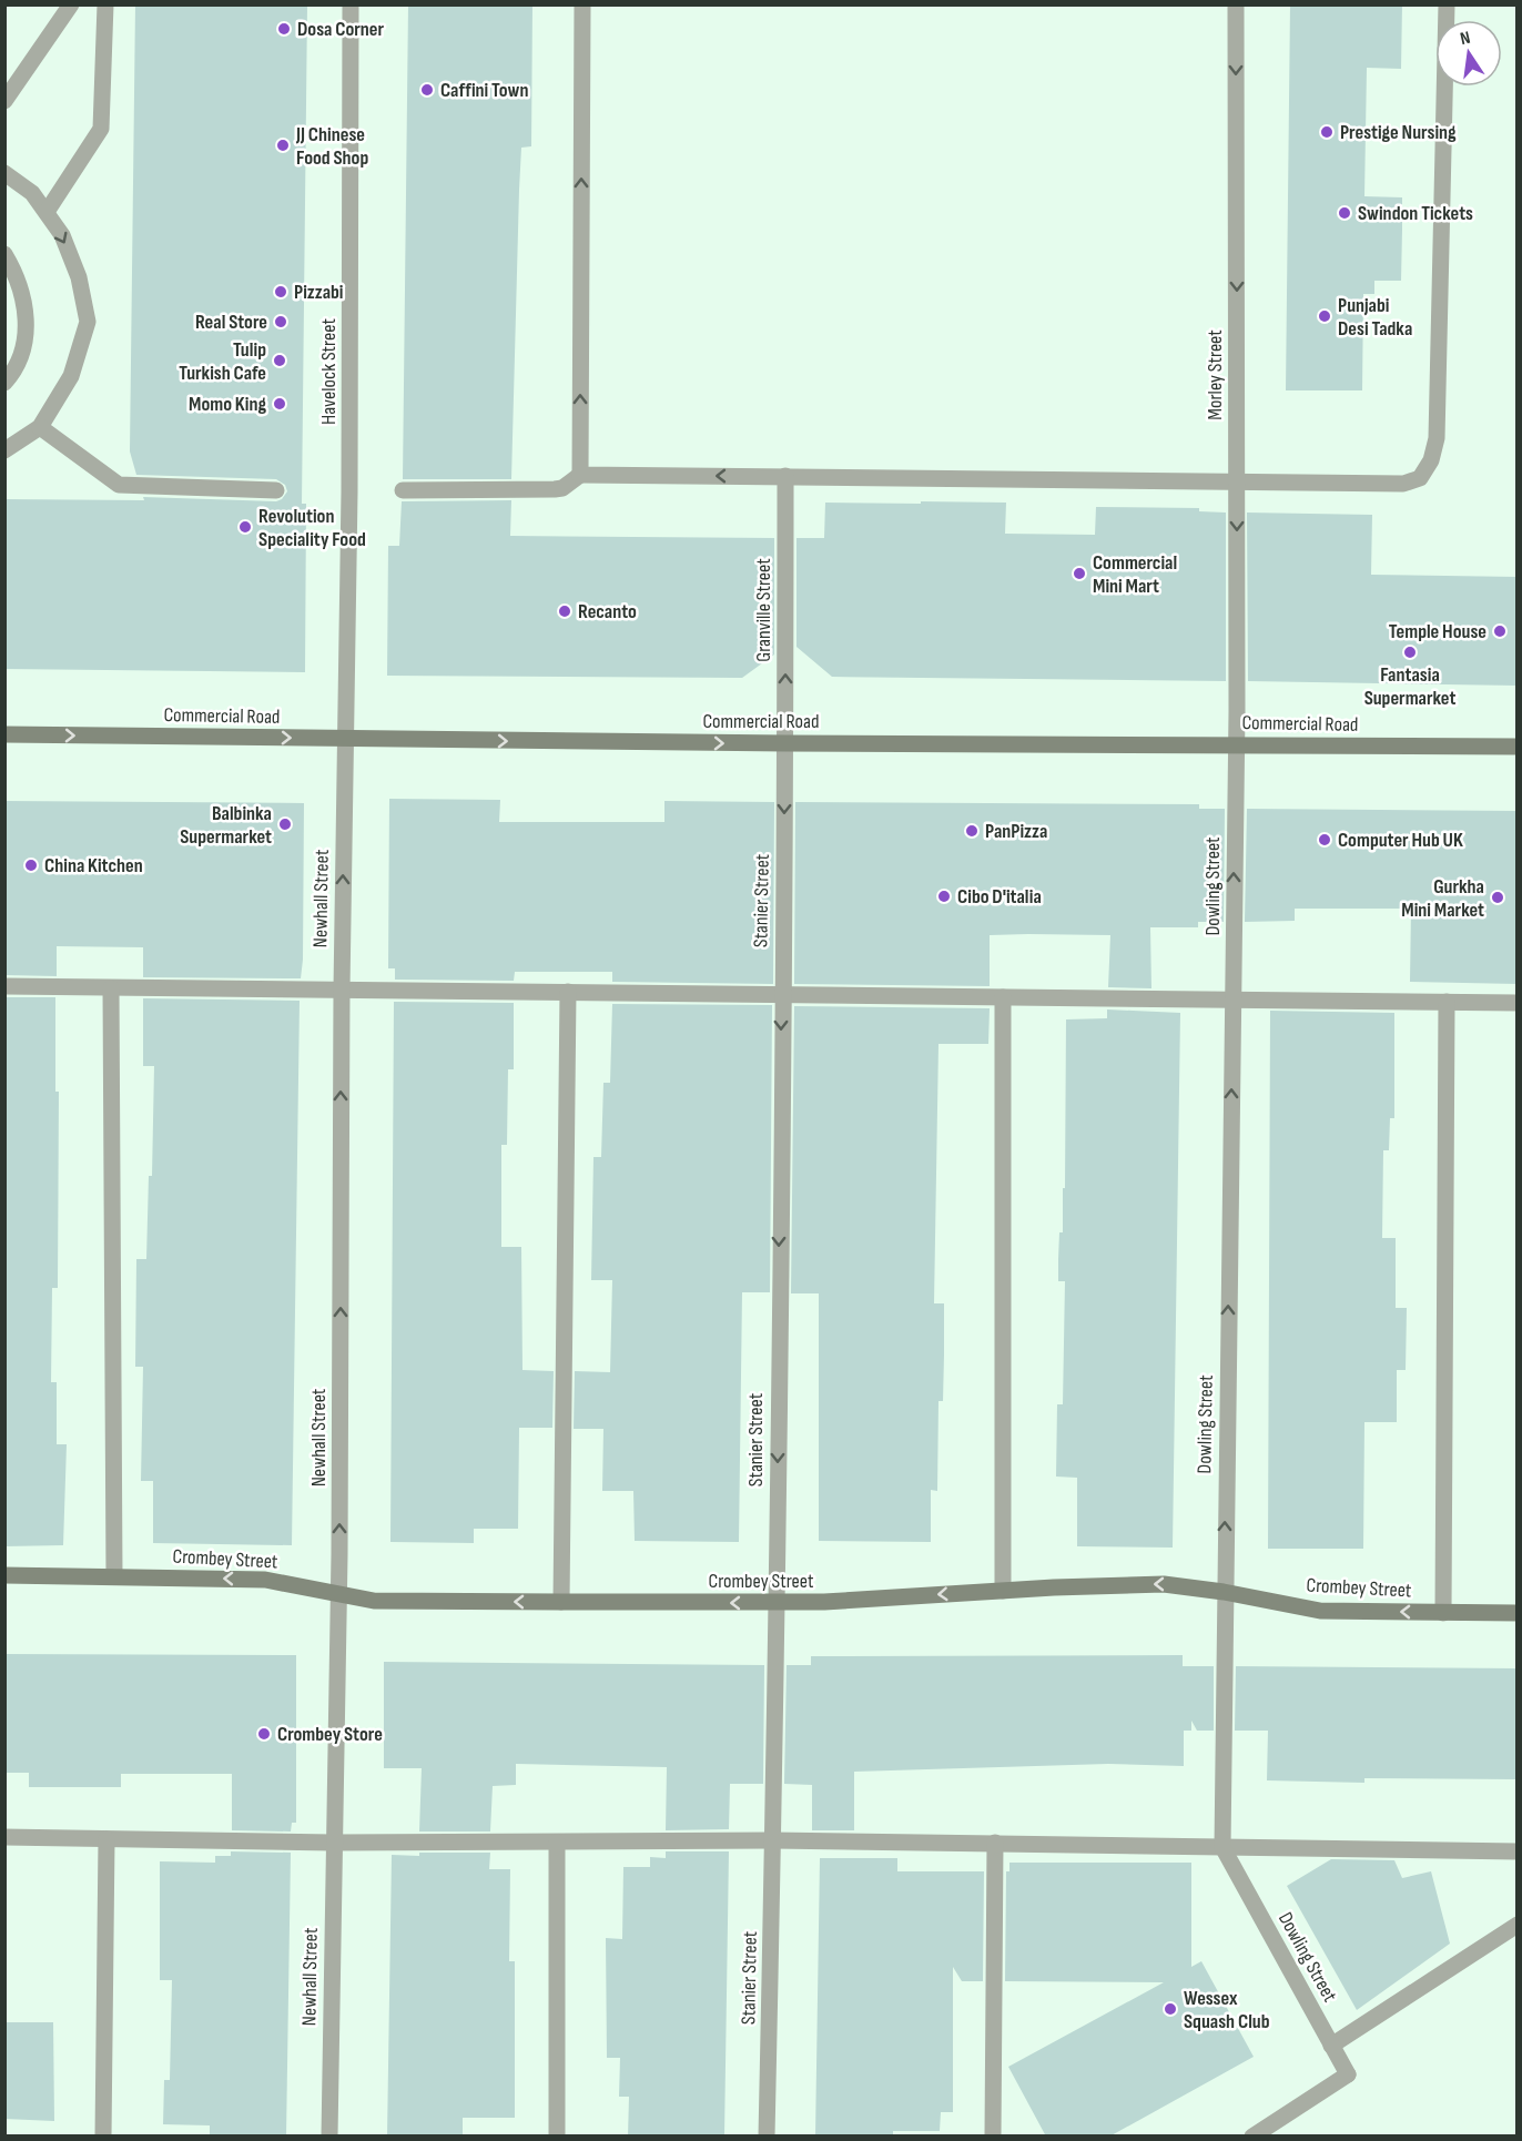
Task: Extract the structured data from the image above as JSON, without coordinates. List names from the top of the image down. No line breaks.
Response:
{"streets":{"street":["Havelock Street","Morley Street","Granville Street","Commercial Road","Dowling Street","Newhall Street","Stanier Street","Crombey Street"]},"crossings":[["Havelock Street","Commercial Road"],["Havelock Street","Newhall Street"],["Morley Street","Commercial Road"],["Morley Street","Dowling Street"],["Granville Street","Commercial Road"],["Granville Street","Stanier Street"],["Commercial Road","Dowling Street"],["Commercial Road","Newhall Street"],["Commercial Road","Stanier Street"],["Dowling Street","Crombey Street"],["Newhall Street","Crombey Street"],["Stanier Street","Crombey Street"]],"one_way":["Morley Street","Granville Street","Commercial Road","Dowling Street","Newhall Street","Stanier Street","Crombey Street"],"places":["Dosa Corner","Caffini Town","Prestige Nursing","JJ Chinese Food Shop","Swindon Tickets","Pizzabi","Punjabi Desi Tadka","Real Store","Tulip Turkish Cafe","Momo King","Revolution Speciality Food","Commercial Mini Mart","Recanto","Temple House","Fantasia Supermarket","Balbinka Supermarket","PanPizza","Computer Hub UK","China Kitchen","Cibo D'italia","Gurkha Mini Market","Crombey Store","Wessex Squash Club"],"north":"top"}
